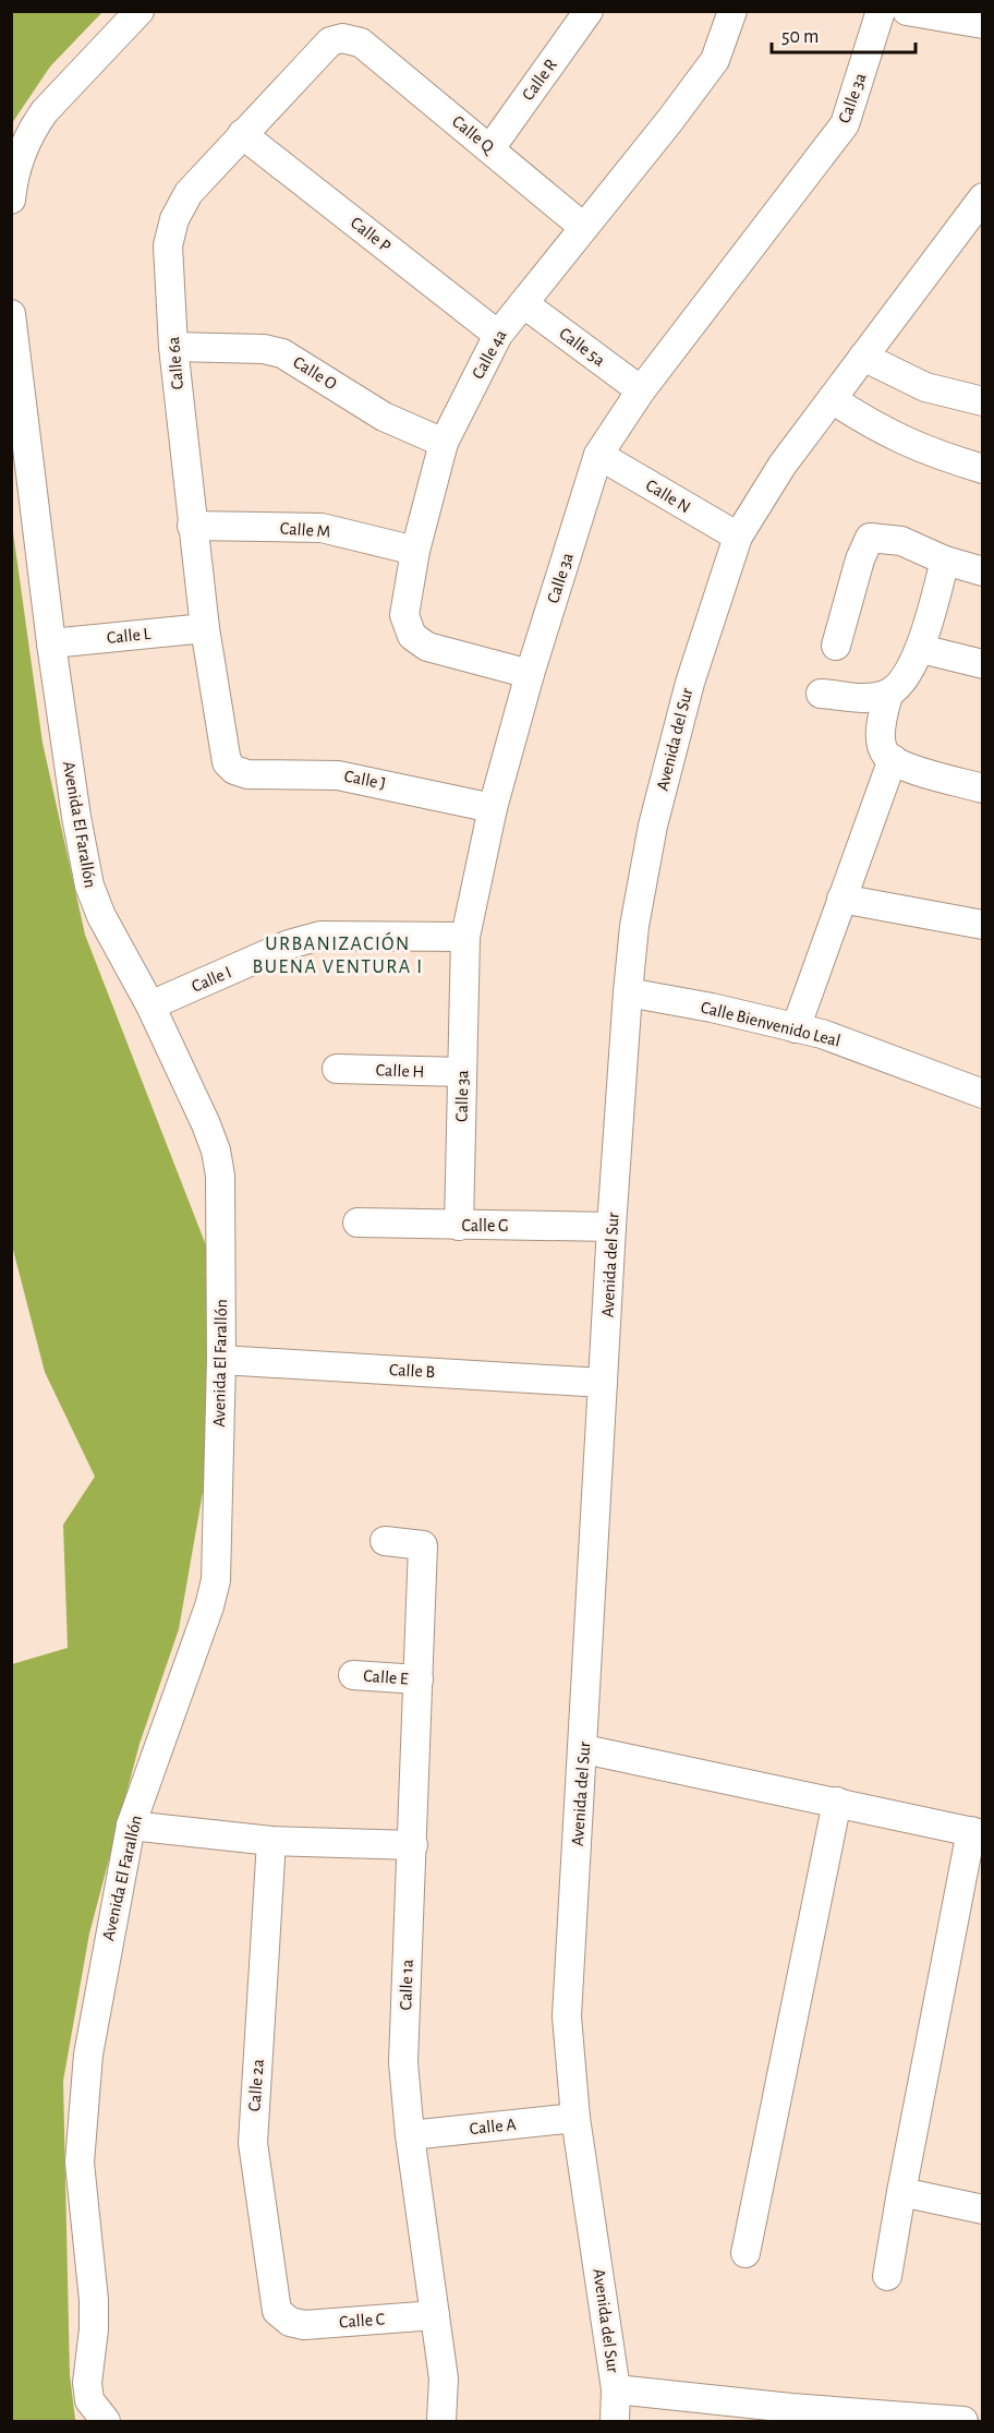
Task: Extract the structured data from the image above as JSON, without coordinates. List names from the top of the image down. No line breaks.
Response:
{"streets":{"street":["Calle R","Calle 3a","Calle Q","Calle P","Calle 5a","Calle 4a","Calle 6a","Calle O","Calle N","Calle M","Calle L","Avenida del Sur","Calle J","Avenida El Farallón","Calle I","Calle Bienvenido Leal","Calle H","Calle G","Calle B","Calle E","Calle 1a","Calle 2a","Calle A","Calle C"]},"crossings":[["Calle R","Calle Q"],["Calle 3a","Calle 5a"],["Calle 3a","Calle 4a"],["Calle 3a","Calle N"],["Calle 3a","Calle J"],["Calle 3a","Calle I"],["Calle 3a","Calle H"],["Calle 3a","Calle G"],["Calle Q","Calle 4a"],["Calle Q","Calle 6a"],["Calle P","Calle 4a"],["Calle P","Calle 6a"],["Calle 5a","Calle 4a"],["Calle 4a","Calle O"],["Calle 4a","Calle M"],["Calle 6a","Calle O"],["Calle 6a","Calle M"],["Calle 6a","Calle L"],["Calle 6a","Calle J"],["Calle N","Avenida del Sur"],["Calle L","Avenida El Farallón"],["Avenida del Sur","Calle Bienvenido Leal"],["Avenida del Sur","Calle G"],["Avenida del Sur","Calle B"],["Avenida del Sur","Calle A"],["Avenida El Farallón","Calle I"],["Avenida El Farallón","Calle B"],["Calle E","Calle 1a"],["Calle 1a","Calle A"],["Calle 1a","Calle C"],["Calle 2a","Calle C"]],"districts":["URBANIZACIÓN BUENA VENTURA I"],"scale_bar":"50 m"}
